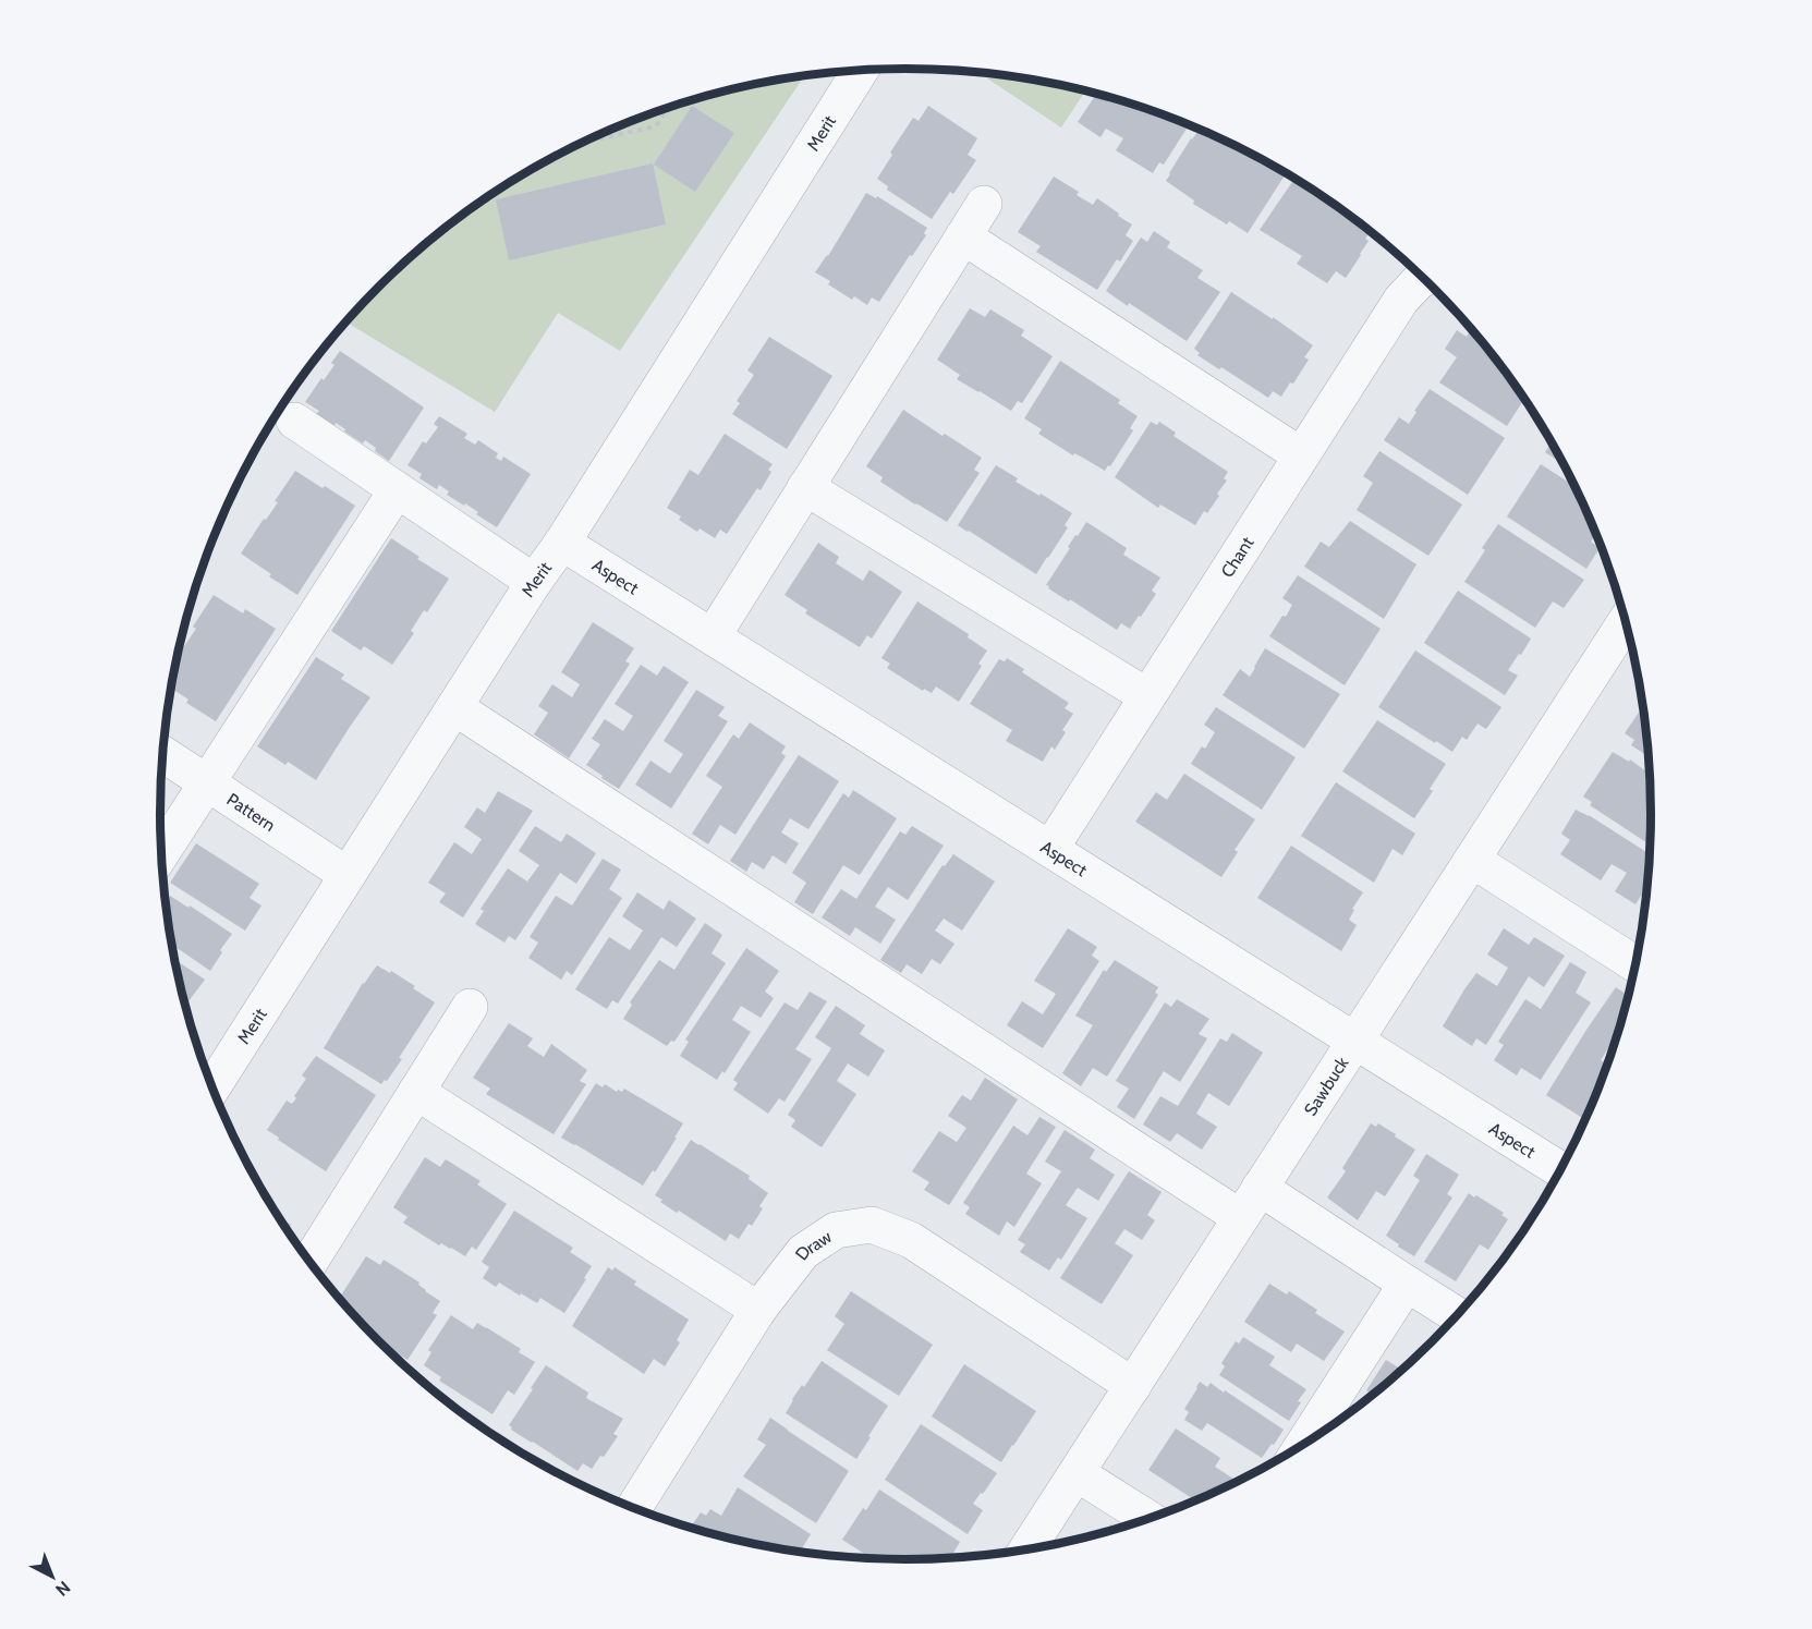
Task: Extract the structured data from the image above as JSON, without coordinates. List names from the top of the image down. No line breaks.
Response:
{"streets":{"street":["Merit","Chant","Aspect","Pattern","Sawbuck","Draw"]},"crossings":[["Merit","Aspect"],["Merit","Pattern"],["Chant","Aspect"],["Aspect","Sawbuck"],["Sawbuck","Draw"]],"north":"bottom right"}
